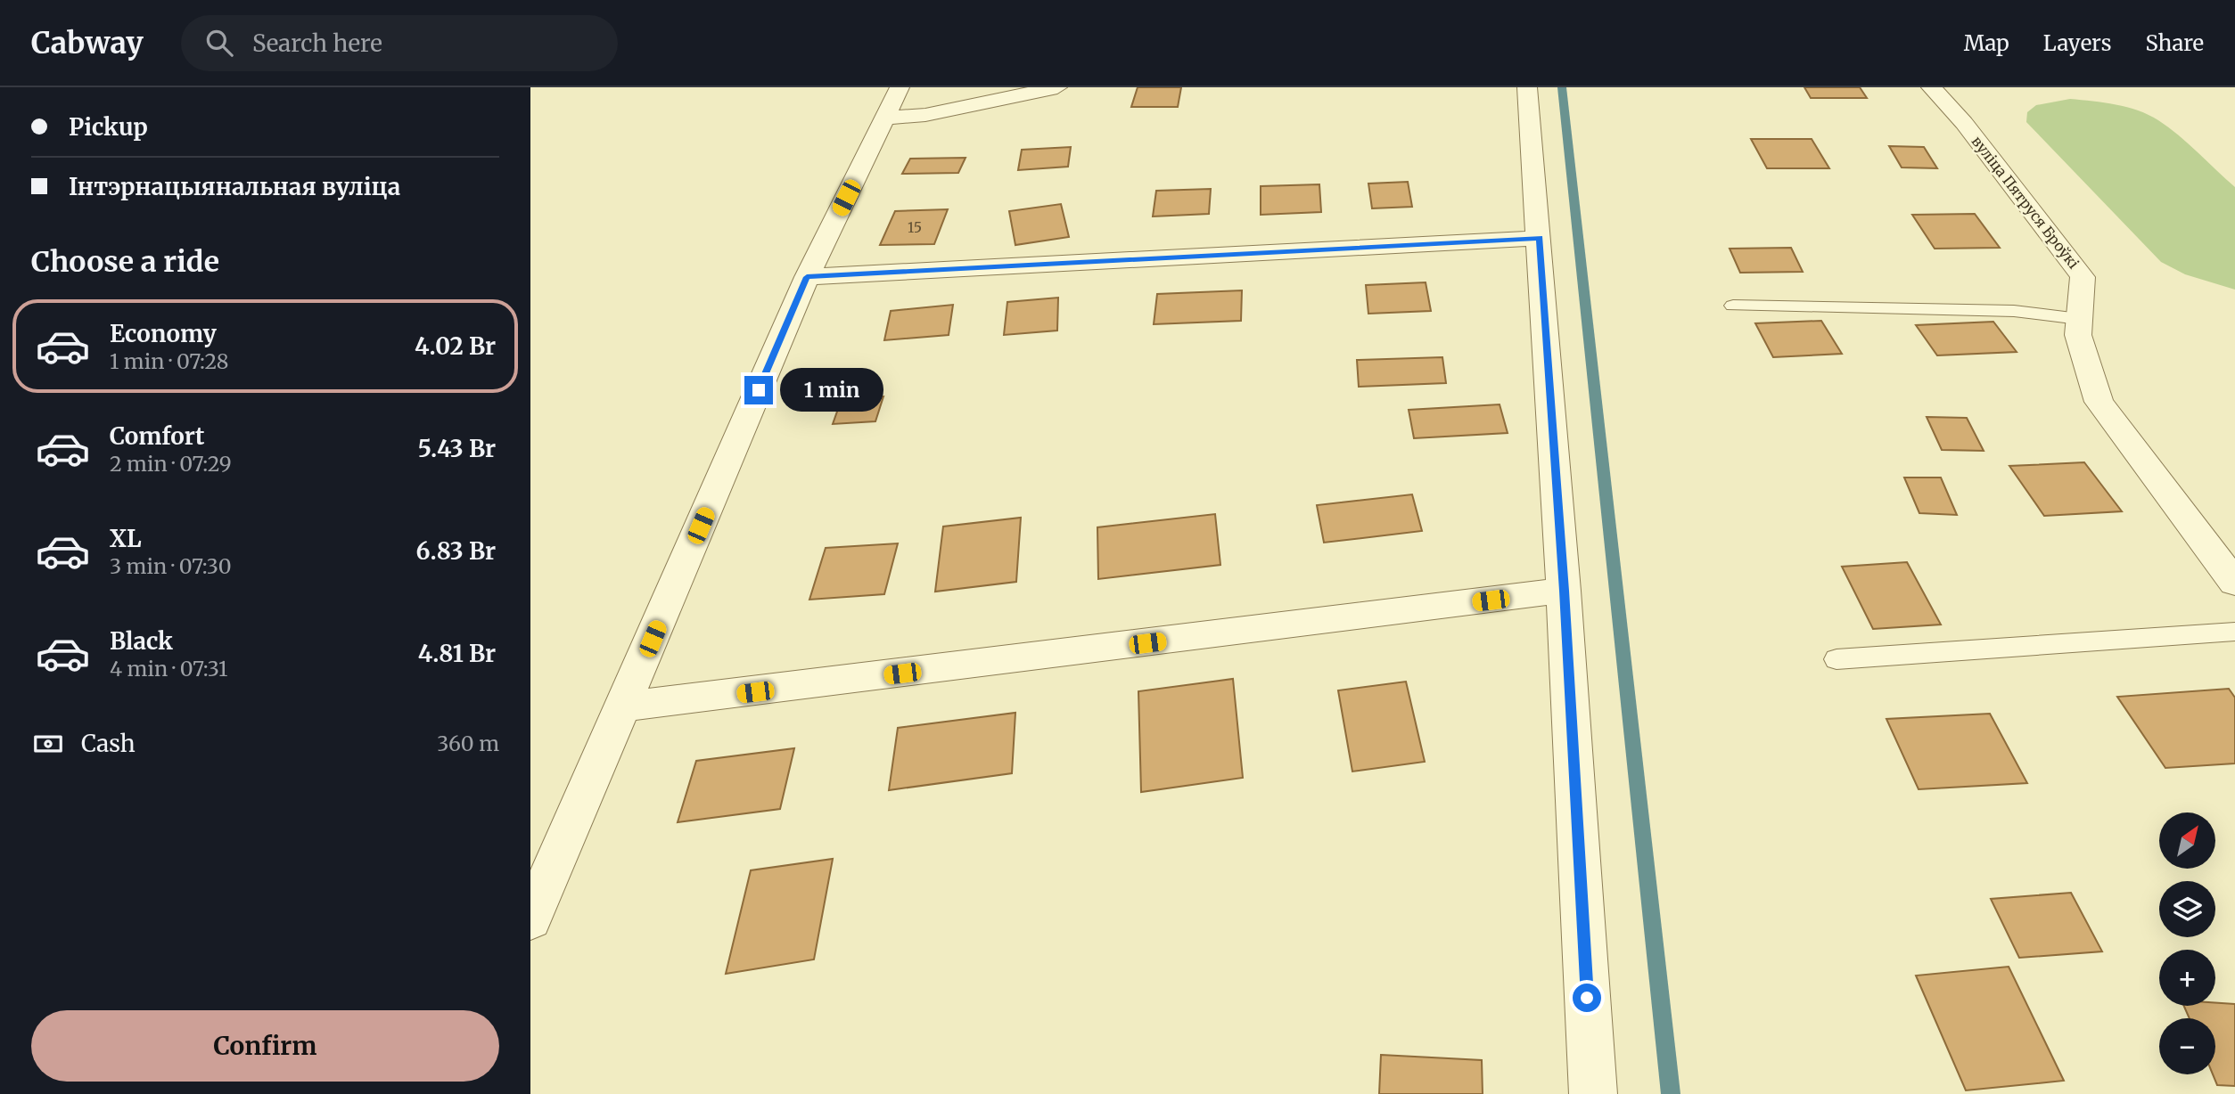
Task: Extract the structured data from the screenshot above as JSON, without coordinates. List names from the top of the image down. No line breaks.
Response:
{"streets":{"street":["вуліца Пятруся Броўкі"]},"house_numbers":["15"],"north":"top right","page":{"header":"Cabway","search":"Search here","nav":["Map","Layers","Share"],"banner":["Pickup","Інтэрнацыянальная вуліца"],"heading":"Choose a ride","list":[{"name":"Economy","note":"1 min · 07:28","value":"4.02 Br"},{"name":"Comfort","note":"2 min · 07:29","value":"5.43 Br"},{"name":"XL","note":"3 min · 07:30","value":"6.83 Br"},{"name":"Black","note":"4 min · 07:31","value":"4.81 Br"}],"bubble":"1 min","pay":["Cash","360 m"],"map_buttons":["+","−"],"buttons":"Confirm"}}
